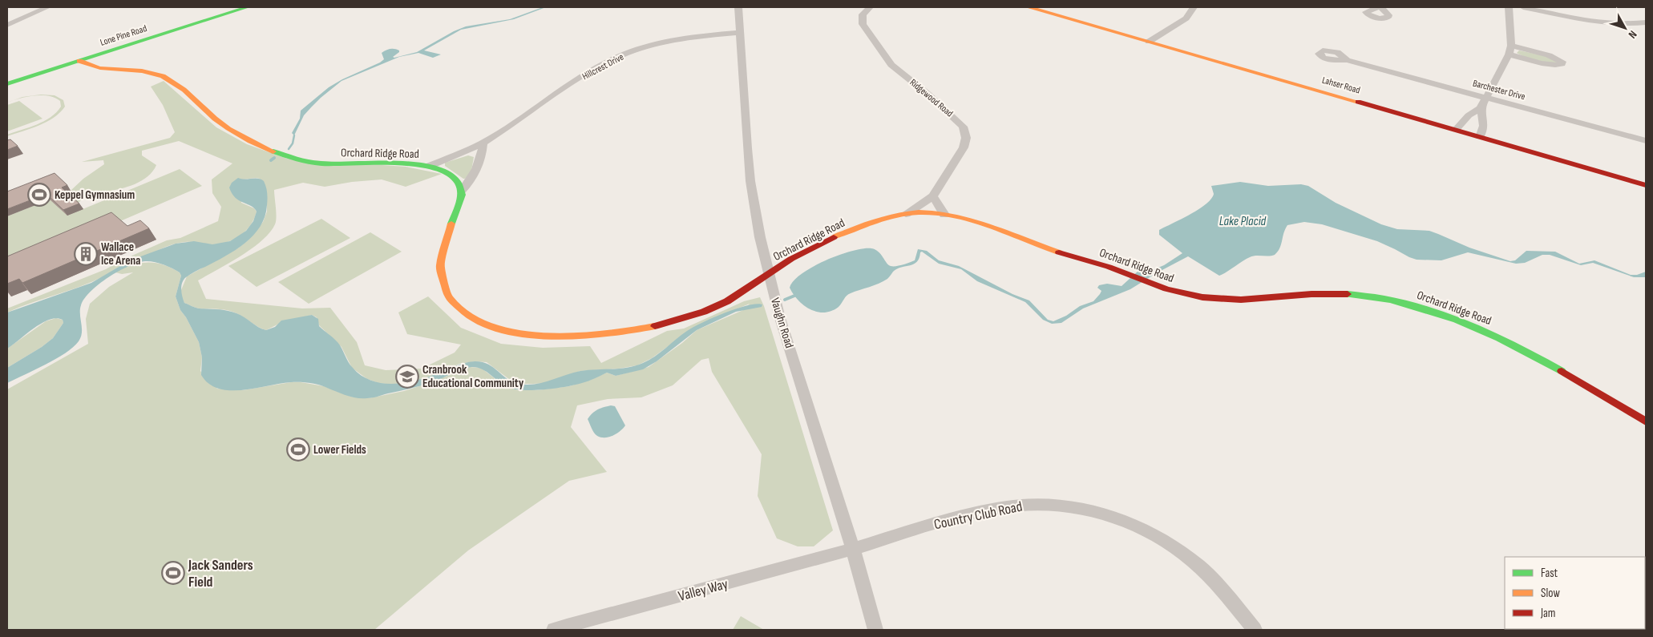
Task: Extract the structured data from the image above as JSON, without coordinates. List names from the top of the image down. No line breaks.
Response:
{"streets":{"street":["Lone Pine Road","Hillcrest Drive","Lahser Road","Barchester Drive","Ridgewood Road","Orchard Ridge Road","Vaughn Road","Country Club Road","Valley Way"]},"crossings":[["Lone Pine Road","Orchard Ridge Road"],["Hillcrest Drive","Orchard Ridge Road"],["Hillcrest Drive","Vaughn Road"],["Ridgewood Road","Orchard Ridge Road"],["Orchard Ridge Road","Vaughn Road"],["Vaughn Road","Country Club Road"],["Vaughn Road","Valley Way"],["Country Club Road","Valley Way"]],"water":["Lake Placid"],"places":{"sports":["Keppel Gymnasium","Lower Fields","Jack Sanders Field"],"building":["Wallace Ice Arena"],"school or university":["Cranbrook Educational Community"]},"legend":["Fast","Slow","Jam"],"north":"bottom right"}
